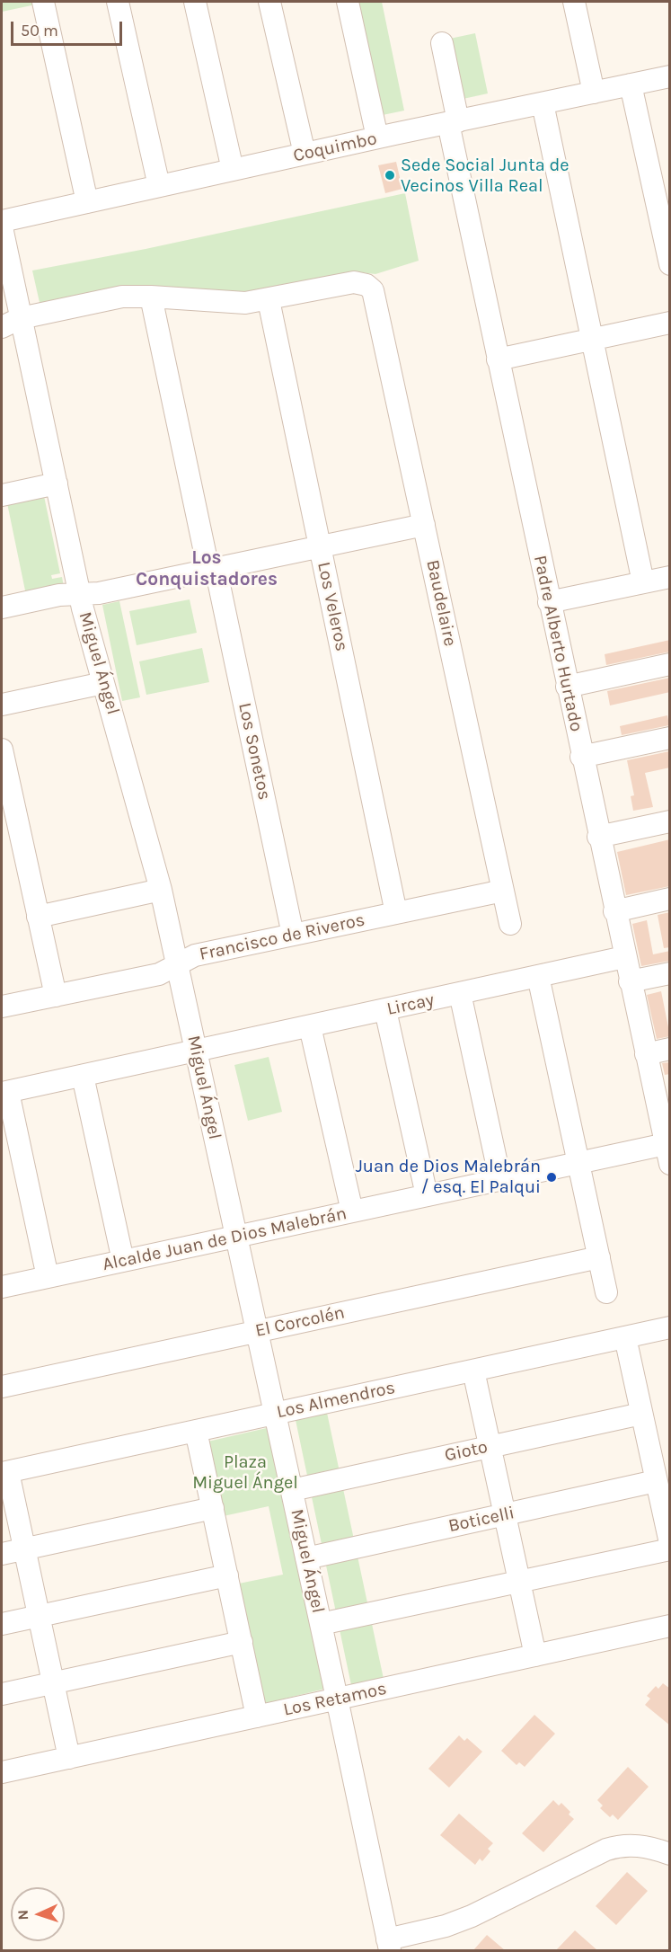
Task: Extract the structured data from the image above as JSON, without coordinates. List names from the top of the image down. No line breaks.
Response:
{"streets":{"street":["Coquimbo","Baudelaire","Los Veleros","Padre Alberto Hurtado","Miguel Ángel","Los Sonetos","Francisco de Riveros","Lircay","Alcalde Juan de Dios Malebrán","El Corcolén","Los Almendros","Gioto","Boticelli","Los Retamos"]},"crossings":[["Coquimbo","Padre Alberto Hurtado"],["Baudelaire","Los Veleros"],["Baudelaire","Francisco de Riveros"],["Los Veleros","Francisco de Riveros"],["Padre Alberto Hurtado","Lircay"],["Padre Alberto Hurtado","Alcalde Juan de Dios Malebrán"],["Miguel Ángel","Francisco de Riveros"],["Miguel Ángel","Lircay"],["Miguel Ángel","Alcalde Juan de Dios Malebrán"],["Miguel Ángel","El Corcolén"],["Miguel Ángel","Los Almendros"],["Miguel Ángel","Gioto"],["Miguel Ángel","Boticelli"],["Miguel Ángel","Los Retamos"],["Los Sonetos","Francisco de Riveros"]],"districts":["Los Conquistadores"],"parks":["Plaza Miguel Ángel"],"places":["Sede Social Junta de Vecinos Villa Real","Juan de Dios Malebrán / esq. El Palqui"],"scale_bar":"50 m","north":"left"}
